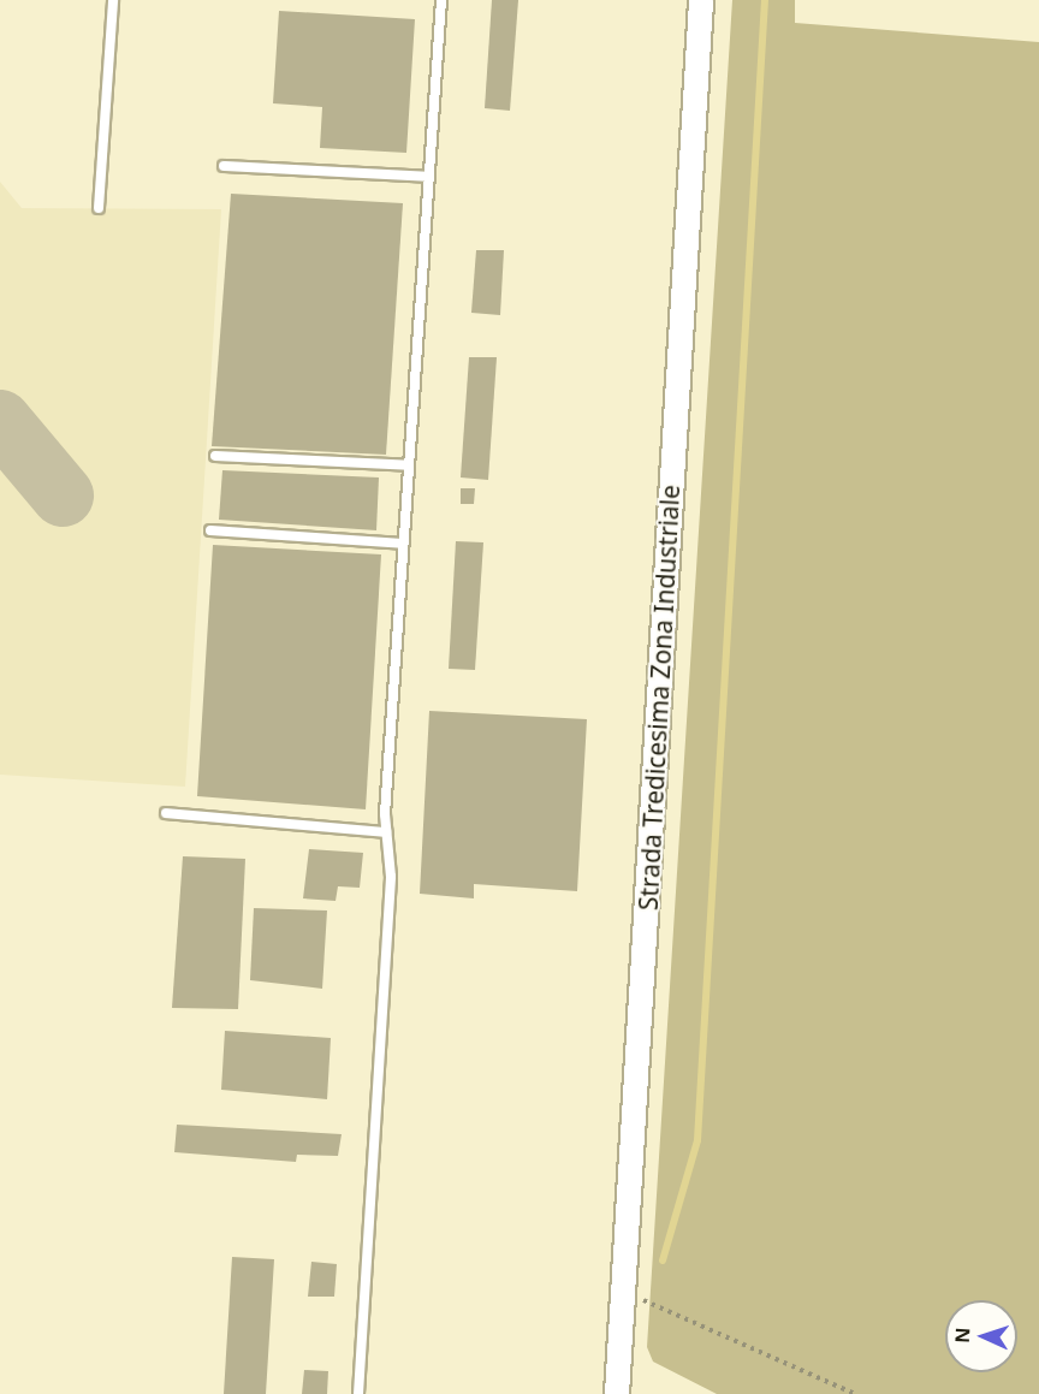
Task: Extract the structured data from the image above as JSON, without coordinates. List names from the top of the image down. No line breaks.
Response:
{"streets":{"street":["Strada Tredicesima Zona Industriale"]},"north":"left"}
